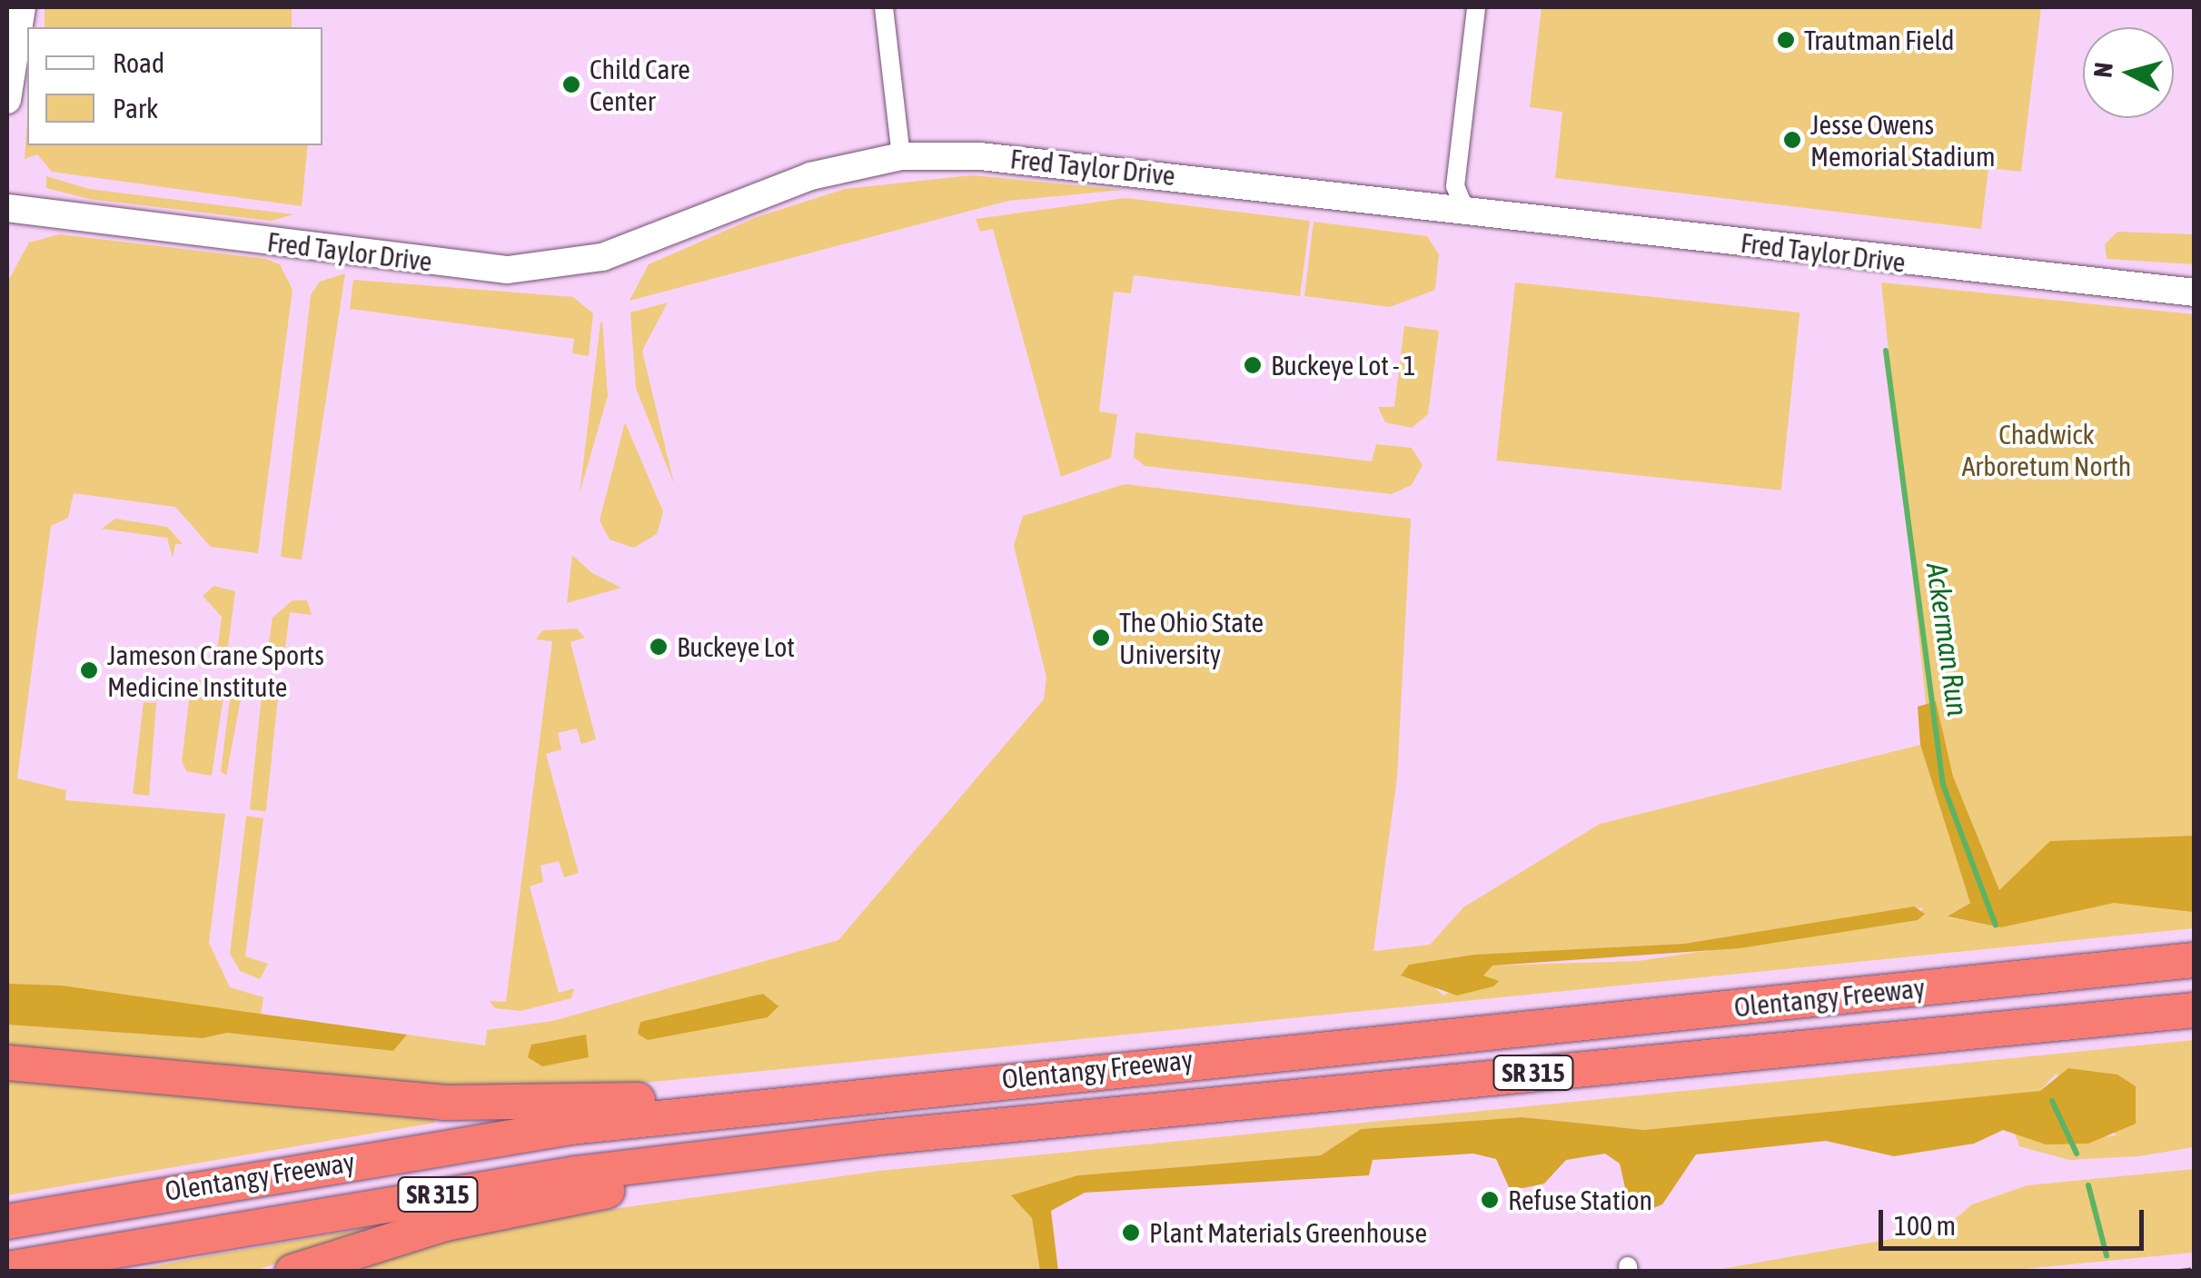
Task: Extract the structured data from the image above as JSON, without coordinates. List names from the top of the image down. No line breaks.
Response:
{"streets":{"highway":["Olentangy Freeway","SR 315"],"street":["Fred Taylor Drive"]},"water":["Ackerman Run"],"parks":["Chadwick Arboretum North"],"places":["Trautman Field","Child Care Center","Jesse Owens Memorial Stadium","Buckeye Lot - 1","The Ohio State University","Buckeye Lot","Jameson Crane Sports Medicine Institute","Refuse Station","Plant Materials Greenhouse"],"legend":["Road","Park"],"scale_bar":"100 m","north":"left"}
